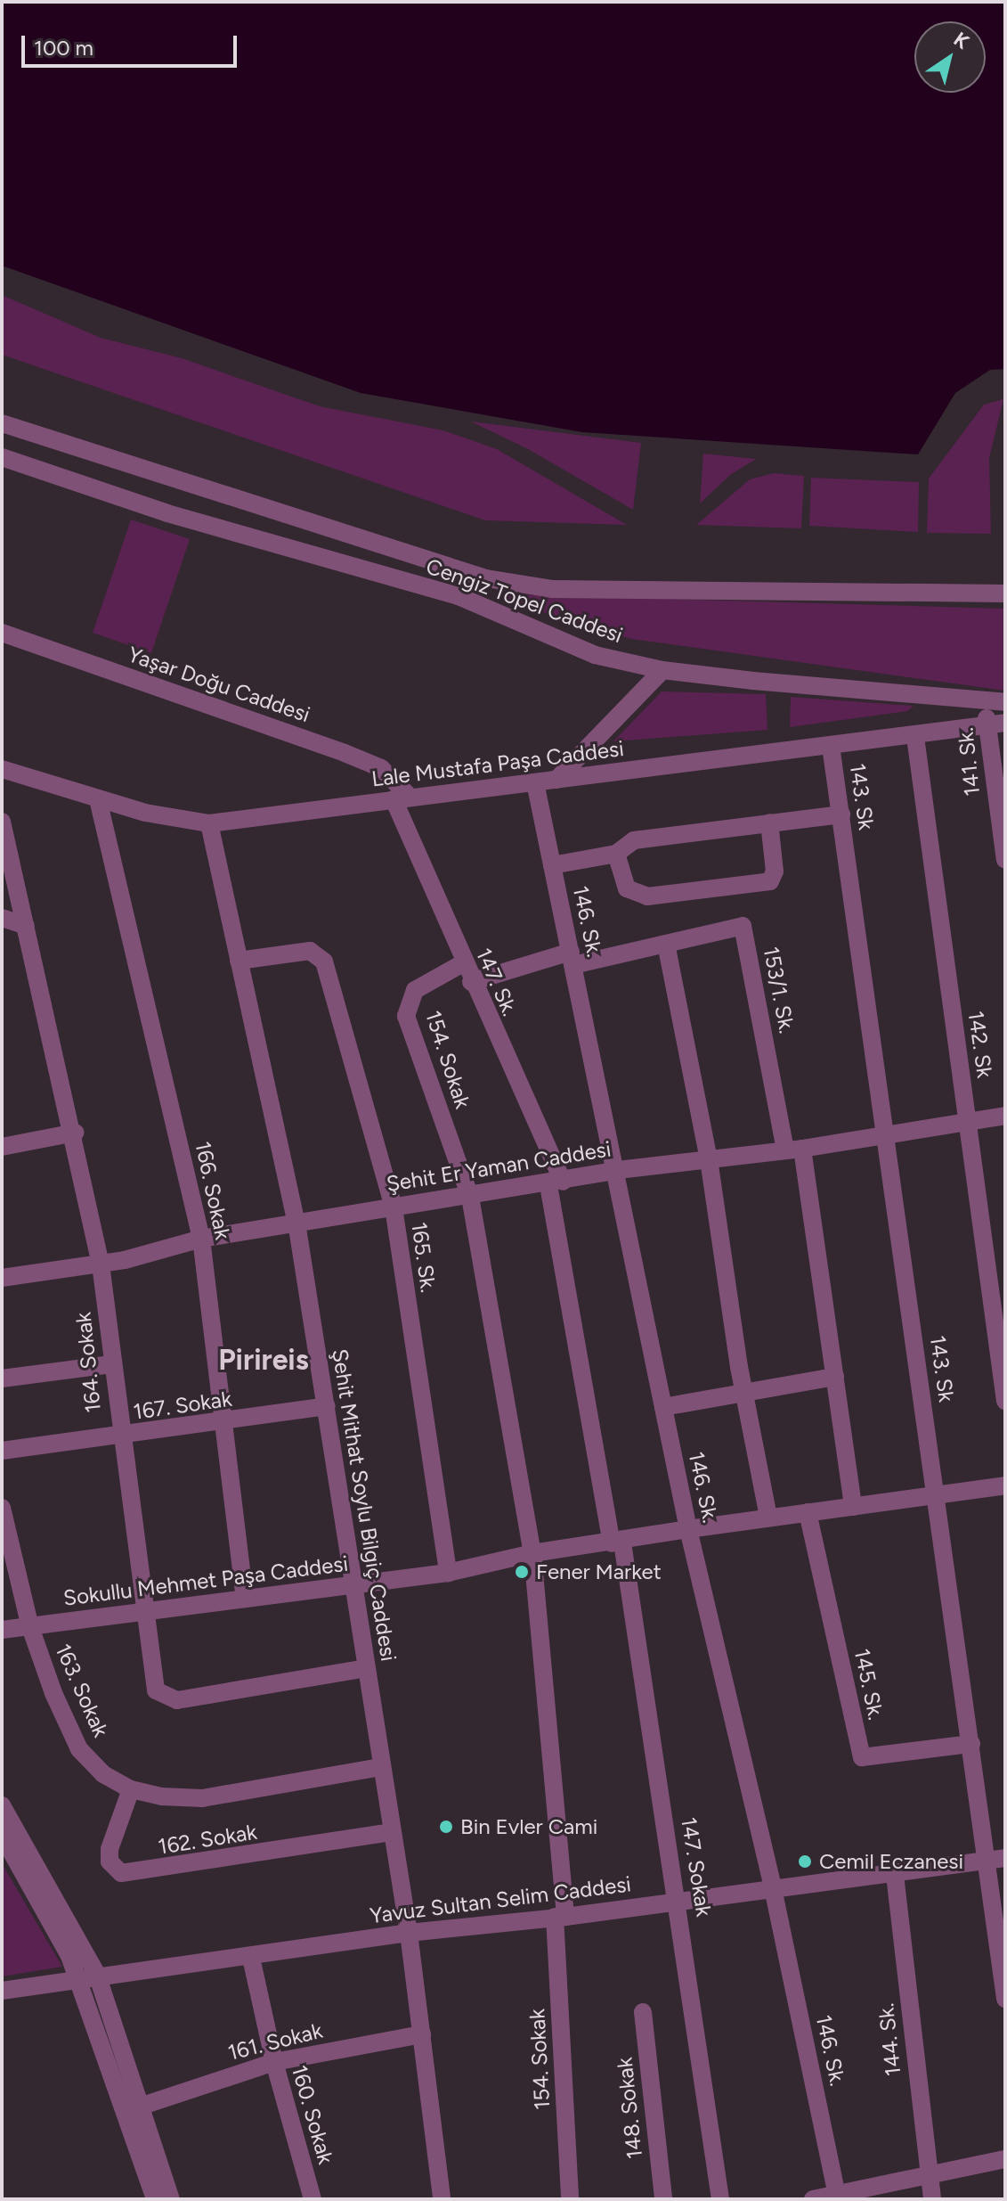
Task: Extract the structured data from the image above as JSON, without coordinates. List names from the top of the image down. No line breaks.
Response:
{"streets":{"street":["Cengiz Topel Caddesi","Yaşar Doğu Caddesi","141. Sk.","Lale Mustafa Paşa Caddesi","143. Sk","146. Sk.","147. Sk.","153/1. Sk.","142. Sk","154. Sokak","Şehit Er Yaman Caddesi","166. Sokak","165. Sk.","164. Sokak","167. Sokak","Şehit Mithat Soylu Bilgiç Caddesi","Sokullu Mehmet Paşa Caddesi","145. Sk.","163. Sokak","162. Sokak","147. Sokak","Yavuz Sultan Selim Caddesi","144. Sk.","161. Sokak","148. Sokak","160. Sokak"]},"crossings":[["Cengiz Topel Caddesi","141. Sk."],["Yaşar Doğu Caddesi","Lale Mustafa Paşa Caddesi"],["Yaşar Doğu Caddesi","147. Sk."],["141. Sk.","Lale Mustafa Paşa Caddesi"],["Lale Mustafa Paşa Caddesi","143. Sk"],["Lale Mustafa Paşa Caddesi","146. Sk."],["Lale Mustafa Paşa Caddesi","147. Sk."],["Lale Mustafa Paşa Caddesi","142. Sk"],["Lale Mustafa Paşa Caddesi","166. Sokak"],["Lale Mustafa Paşa Caddesi","Şehit Mithat Soylu Bilgiç Caddesi"],["143. Sk","Şehit Er Yaman Caddesi"],["143. Sk","Sokullu Mehmet Paşa Caddesi"],["143. Sk","145. Sk."],["143. Sk","Yavuz Sultan Selim Caddesi"],["146. Sk.","153/1. Sk."],["146. Sk.","Şehit Er Yaman Caddesi"],["146. Sk.","Sokullu Mehmet Paşa Caddesi"],["146. Sk.","Yavuz Sultan Selim Caddesi"],["147. Sk.","153/1. Sk."],["147. Sk.","154. Sokak"],["147. Sk.","Şehit Er Yaman Caddesi"],["147. Sk.","Sokullu Mehmet Paşa Caddesi"],["147. Sk.","147. Sokak"],["153/1. Sk.","Şehit Er Yaman Caddesi"],["142. Sk","Şehit Er Yaman Caddesi"],["154. Sokak","Şehit Er Yaman Caddesi"],["154. Sokak","Sokullu Mehmet Paşa Caddesi"],["154. Sokak","Yavuz Sultan Selim Caddesi"],["Şehit Er Yaman Caddesi","166. Sokak"],["Şehit Er Yaman Caddesi","165. Sk."],["Şehit Er Yaman Caddesi","164. Sokak"],["Şehit Er Yaman Caddesi","Şehit Mithat Soylu Bilgiç Caddesi"],["166. Sokak","167. Sokak"],["166. Sokak","Sokullu Mehmet Paşa Caddesi"],["165. Sk.","Şehit Mithat Soylu Bilgiç Caddesi"],["165. Sk.","Sokullu Mehmet Paşa Caddesi"],["164. Sokak","167. Sokak"],["164. Sokak","Şehit Mithat Soylu Bilgiç Caddesi"],["164. Sokak","Sokullu Mehmet Paşa Caddesi"],["167. Sokak","Şehit Mithat Soylu Bilgiç Caddesi"],["Şehit Mithat Soylu Bilgiç Caddesi","Sokullu Mehmet Paşa Caddesi"],["Şehit Mithat Soylu Bilgiç Caddesi","163. Sokak"],["Şehit Mithat Soylu Bilgiç Caddesi","162. Sokak"],["Şehit Mithat Soylu Bilgiç Caddesi","Yavuz Sultan Selim Caddesi"],["Şehit Mithat Soylu Bilgiç Caddesi","161. Sokak"],["Sokullu Mehmet Paşa Caddesi","145. Sk."],["Sokullu Mehmet Paşa Caddesi","163. Sokak"],["Sokullu Mehmet Paşa Caddesi","147. Sokak"],["163. Sokak","162. Sokak"],["147. Sokak","Yavuz Sultan Selim Caddesi"],["Yavuz Sultan Selim Caddesi","144. Sk."],["Yavuz Sultan Selim Caddesi","160. Sokak"],["161. Sokak","160. Sokak"]],"districts":["Pirireis"],"places":["Fener Market","Bin Evler Cami","Cemil Eczanesi"],"scale_bar":"100 m","north":"top right"}
